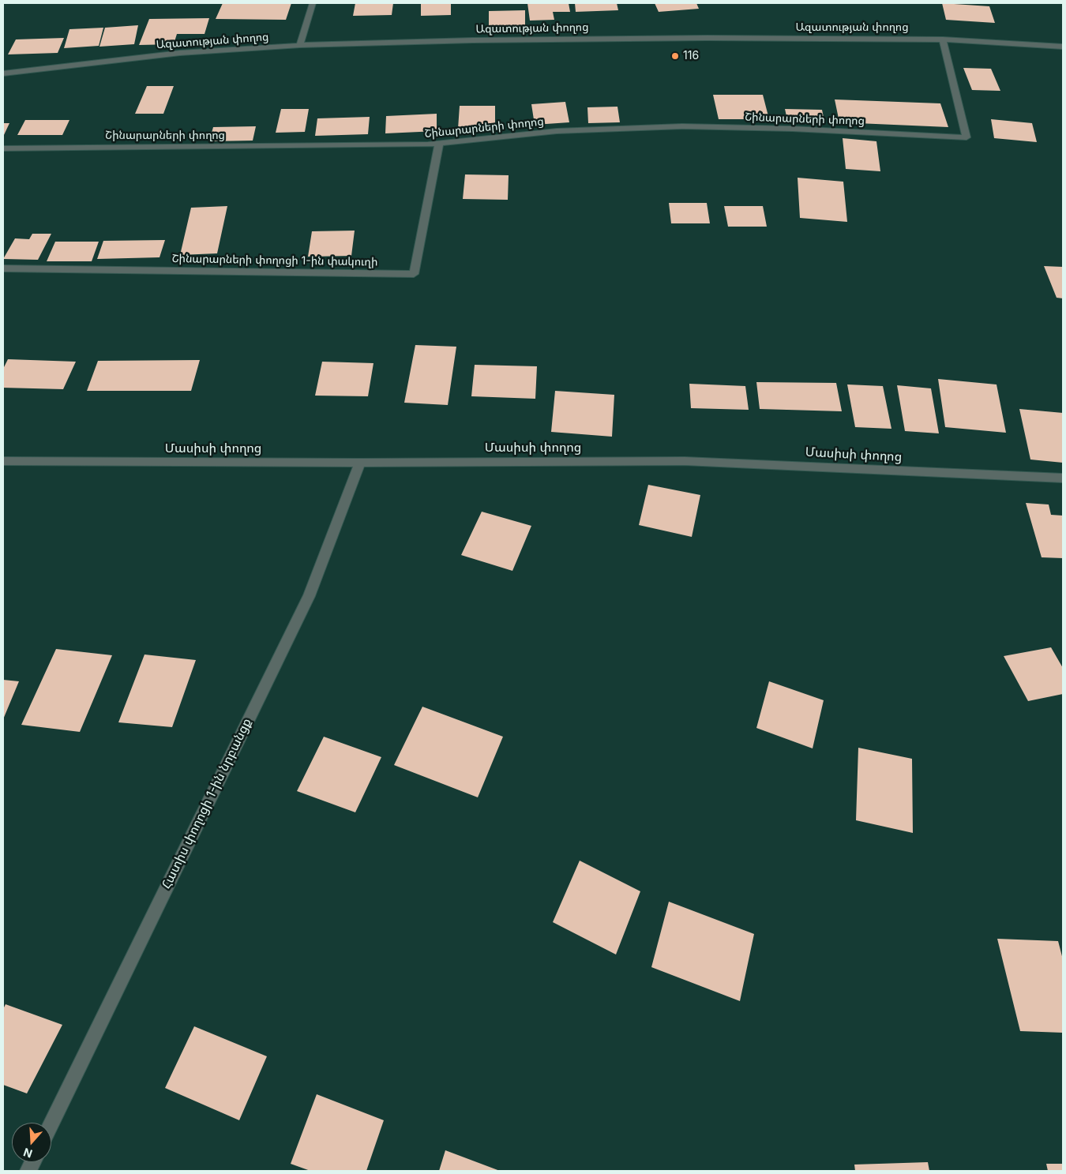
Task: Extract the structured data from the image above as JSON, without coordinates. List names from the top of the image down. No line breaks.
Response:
{"streets":{"street":["Ազատության փողոց","Շինարարների փողոց","Շինարարների փողոցի 1-ին փակուղի","Մասիսի փողոց","Հատիս փողոցի 1-ին նրբանցք"]},"crossings":[["Ազատության փողոց","Շինարարների փողոց"],["Շինարարների փողոց","Շինարարների փողոցի 1-ին փակուղի"],["Մասիսի փողոց","Հատիս փողոցի 1-ին նրբանցք"]],"places":["116"],"north":"bottom"}
